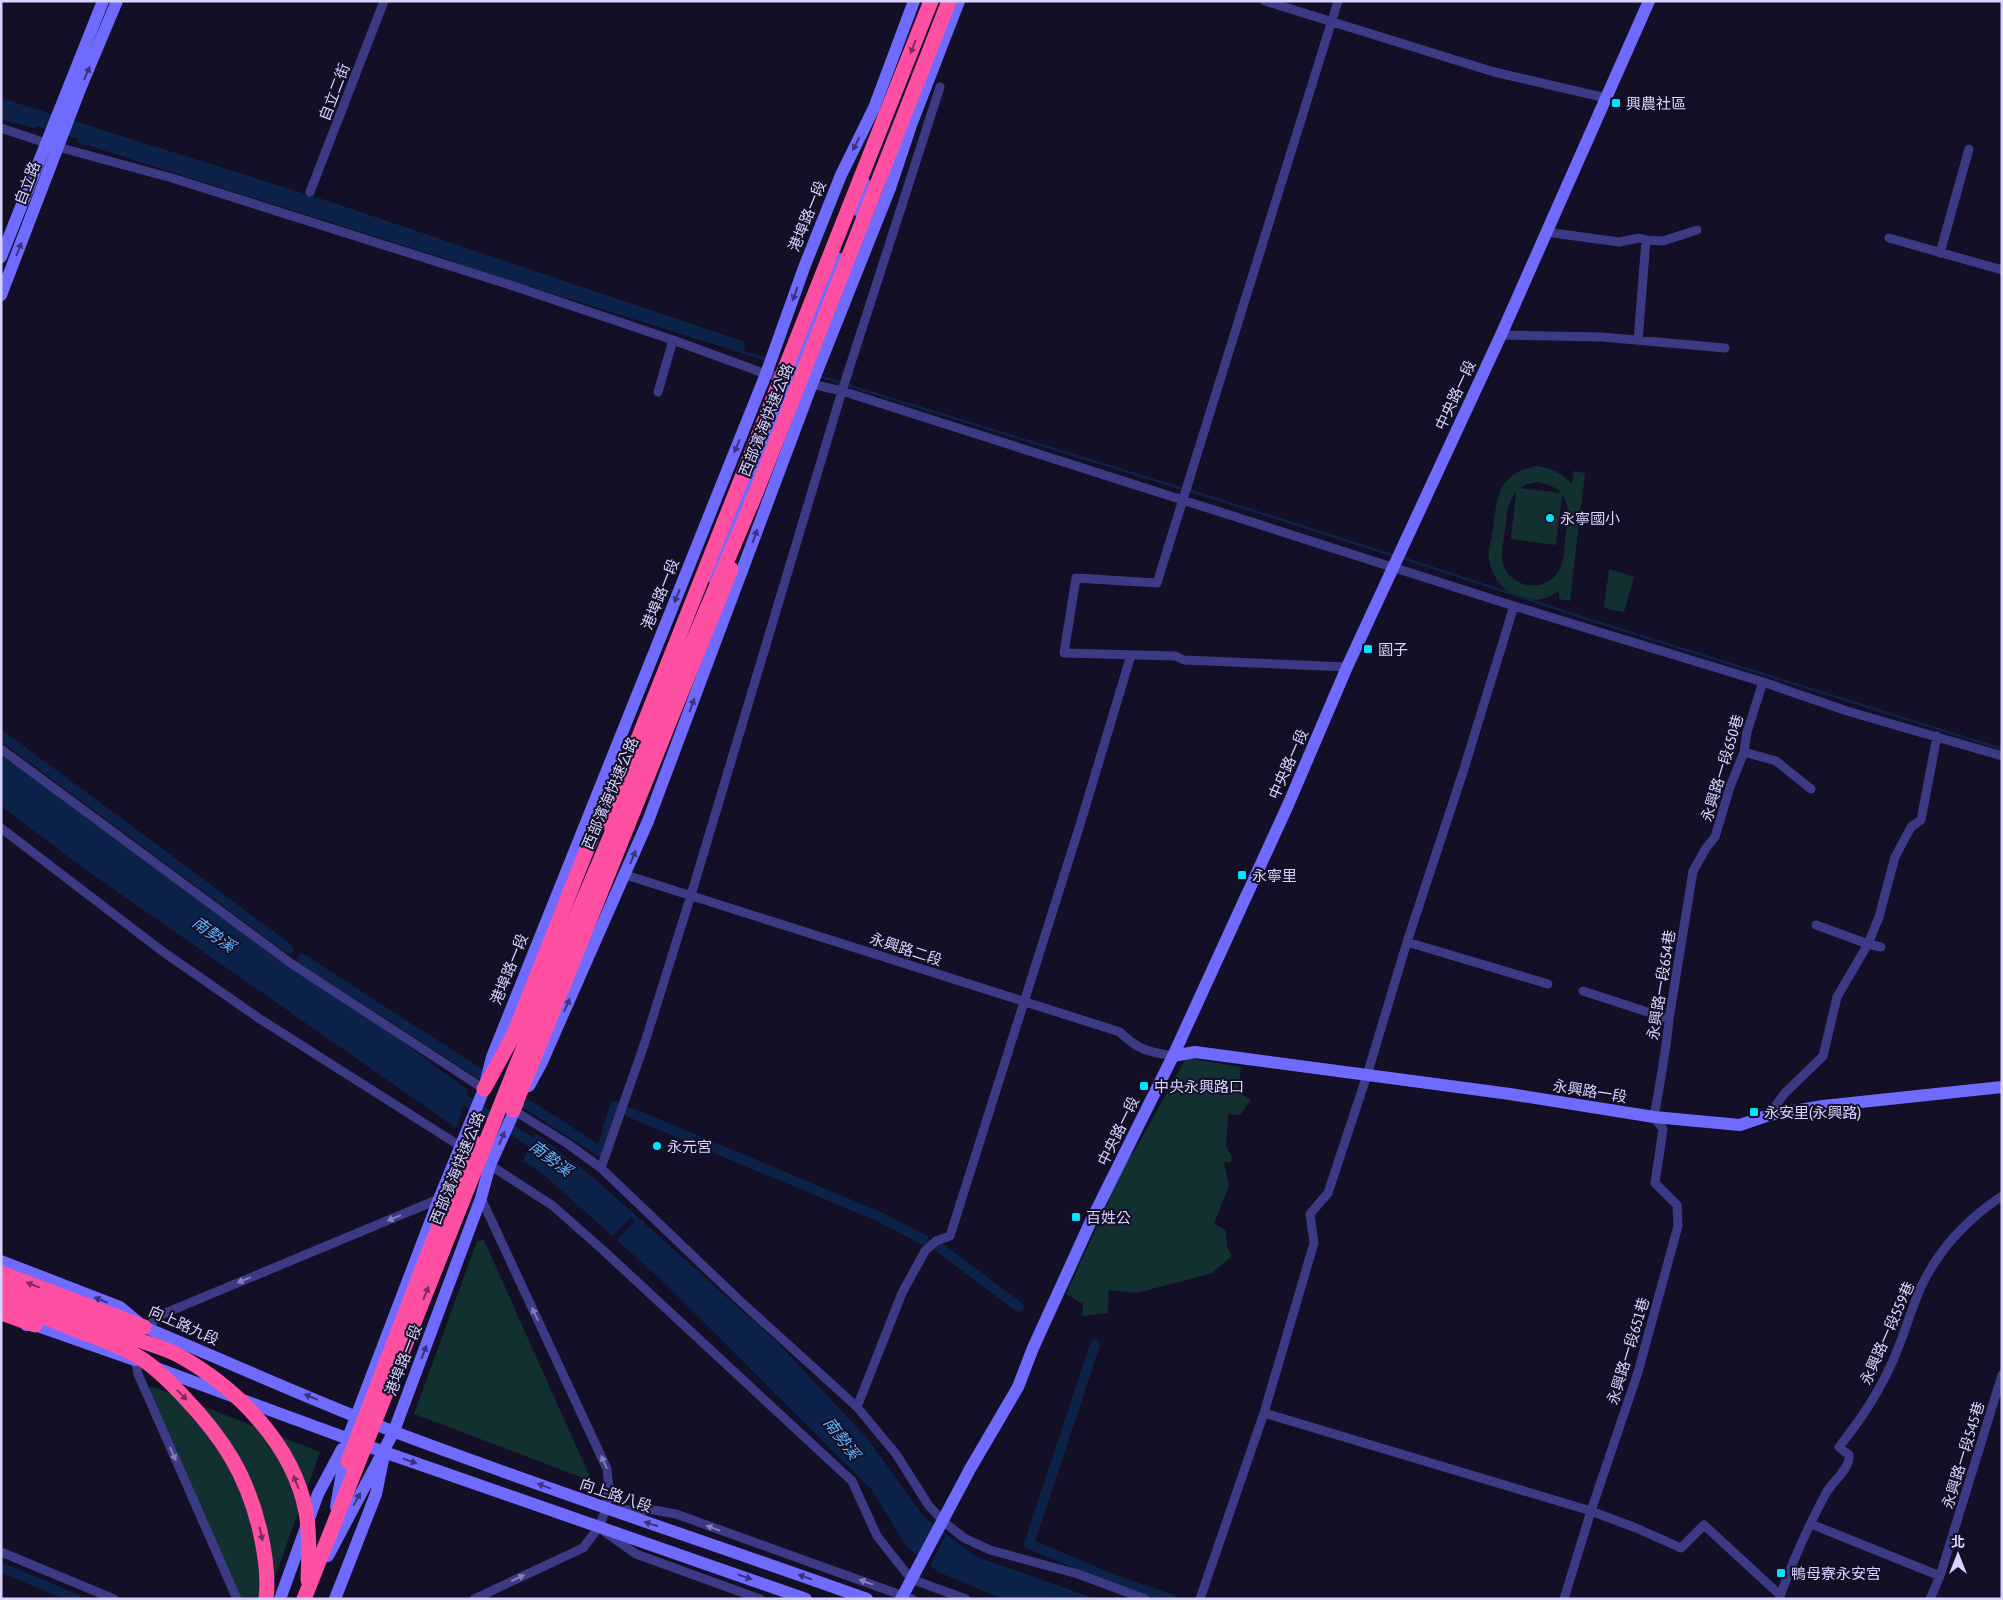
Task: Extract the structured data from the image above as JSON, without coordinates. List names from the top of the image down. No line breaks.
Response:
{"streets":{"highway":["西部濱海快速公路"],"street":["自立二街","自立路","港埠路一段","中央路一段","永興路一段650巷","永興路二段","永興路一段654巷","永興路一段","向上路九段","永興路一段559巷","永興路一段651巷","永興路一段545巷","向上路八段"]},"crossings":[["港埠路一段","西部濱海快速公路"],["港埠路一段","永興路二段"],["港埠路一段","向上路九段"],["港埠路一段","向上路八段"],["中央路一段","永興路二段"],["中央路一段","永興路一段"],["永興路一段650巷","永興路一段654巷"],["永興路二段","永興路一段"],["永興路一段654巷","永興路一段"],["永興路一段654巷","永興路一段651巷"],["永興路一段","永興路一段651巷"],["向上路九段","向上路八段"]],"water":["南勢溪"],"places":{"transit":["興農社區","園子","永寧里","中央永興路口","永安里(永興路)","百姓公","鴨母寮永安宮"],"other":["永寧國小","永元宮"]},"north":"top"}
